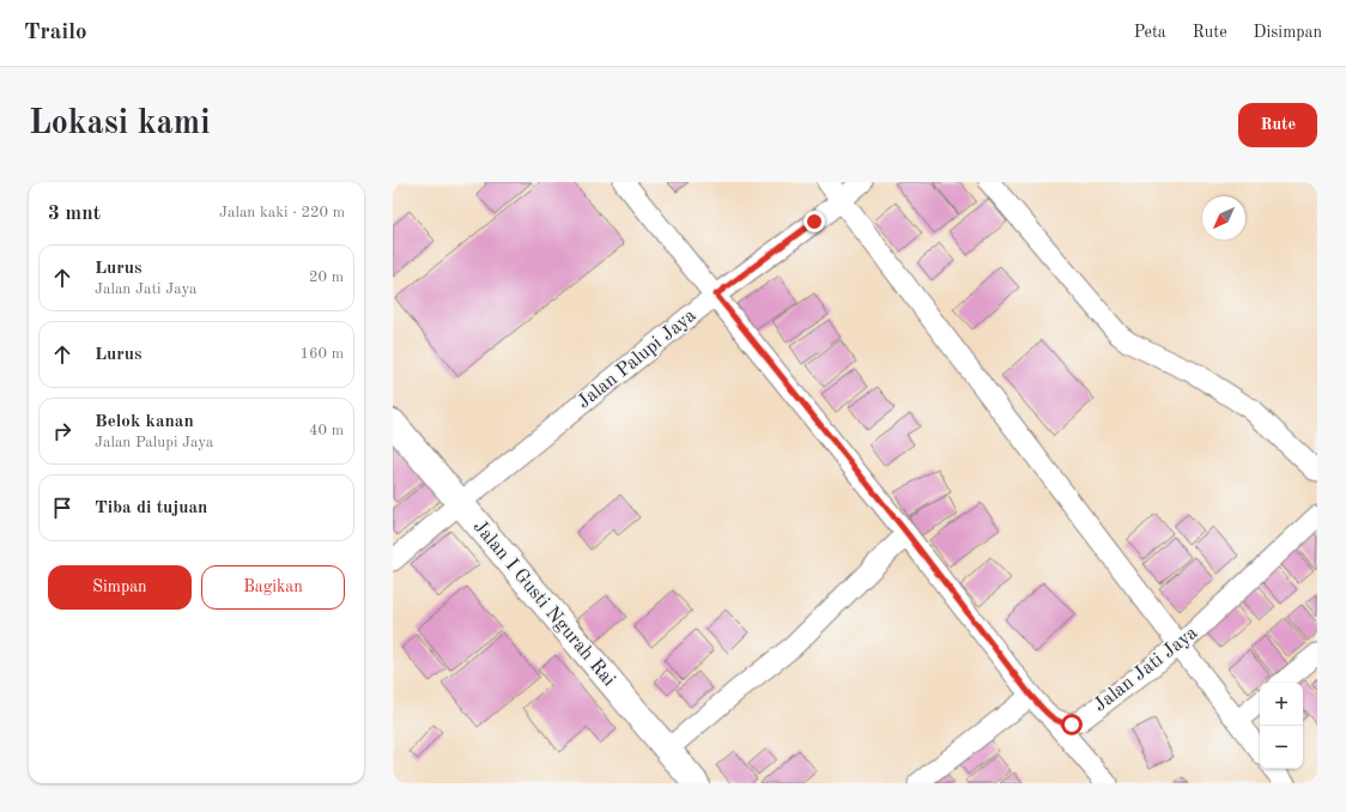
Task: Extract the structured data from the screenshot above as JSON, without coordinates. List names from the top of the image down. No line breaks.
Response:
{"streets":{"main road":["Jalan I Gusti Ngurah Rai"],"street":["Jalan Palupi Jaya","Jalan Jati Jaya"]},"crossings":[["Jalan Palupi Jaya","Jalan I Gusti Ngurah Rai"]],"north":"bottom left","page":{"header":"Trailo","nav":["Peta","Rute","Disimpan"],"buttons":["Rute",["Simpan","Bagikan"]],"title":"Lokasi kami","heading":["3 mnt","Jalan kaki · 220 m"],"list":[["Lurus","Jalan Jati Jaya","20 m"],["Lurus","160 m"],["Belok kanan","Jalan Palupi Jaya","40 m"],"Tiba di tujuan"],"map_buttons":["+","−"]}}
